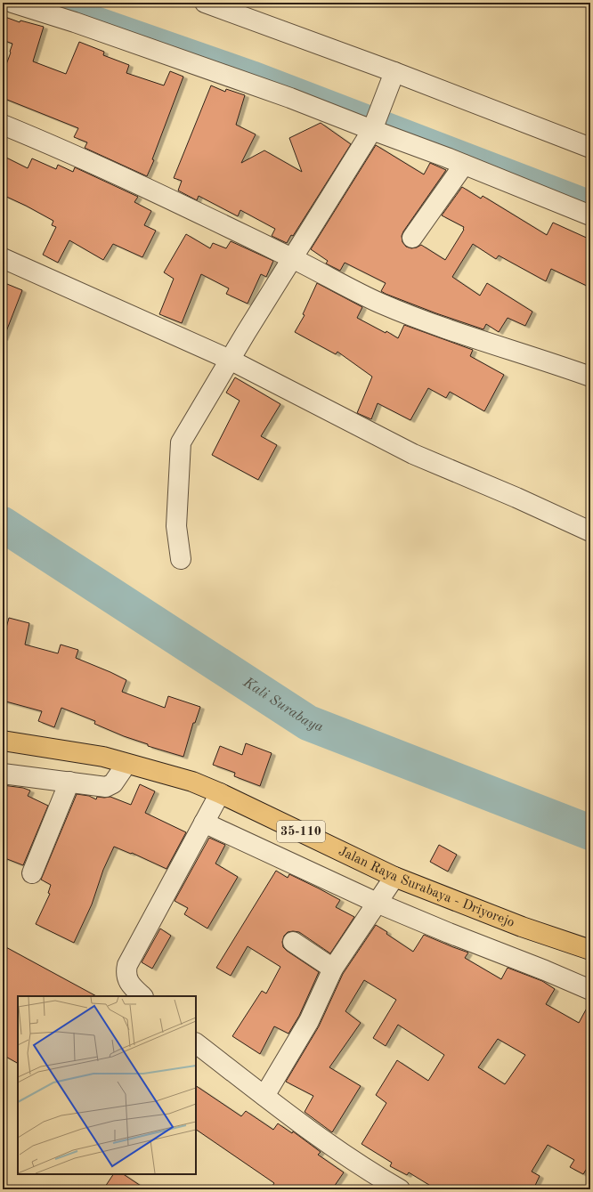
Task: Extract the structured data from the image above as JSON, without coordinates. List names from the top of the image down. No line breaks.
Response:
{"streets":{"main road":["35-110","Jalan Raya Surabaya - Driyorejo"]},"water":["Kali Surabaya"]}
